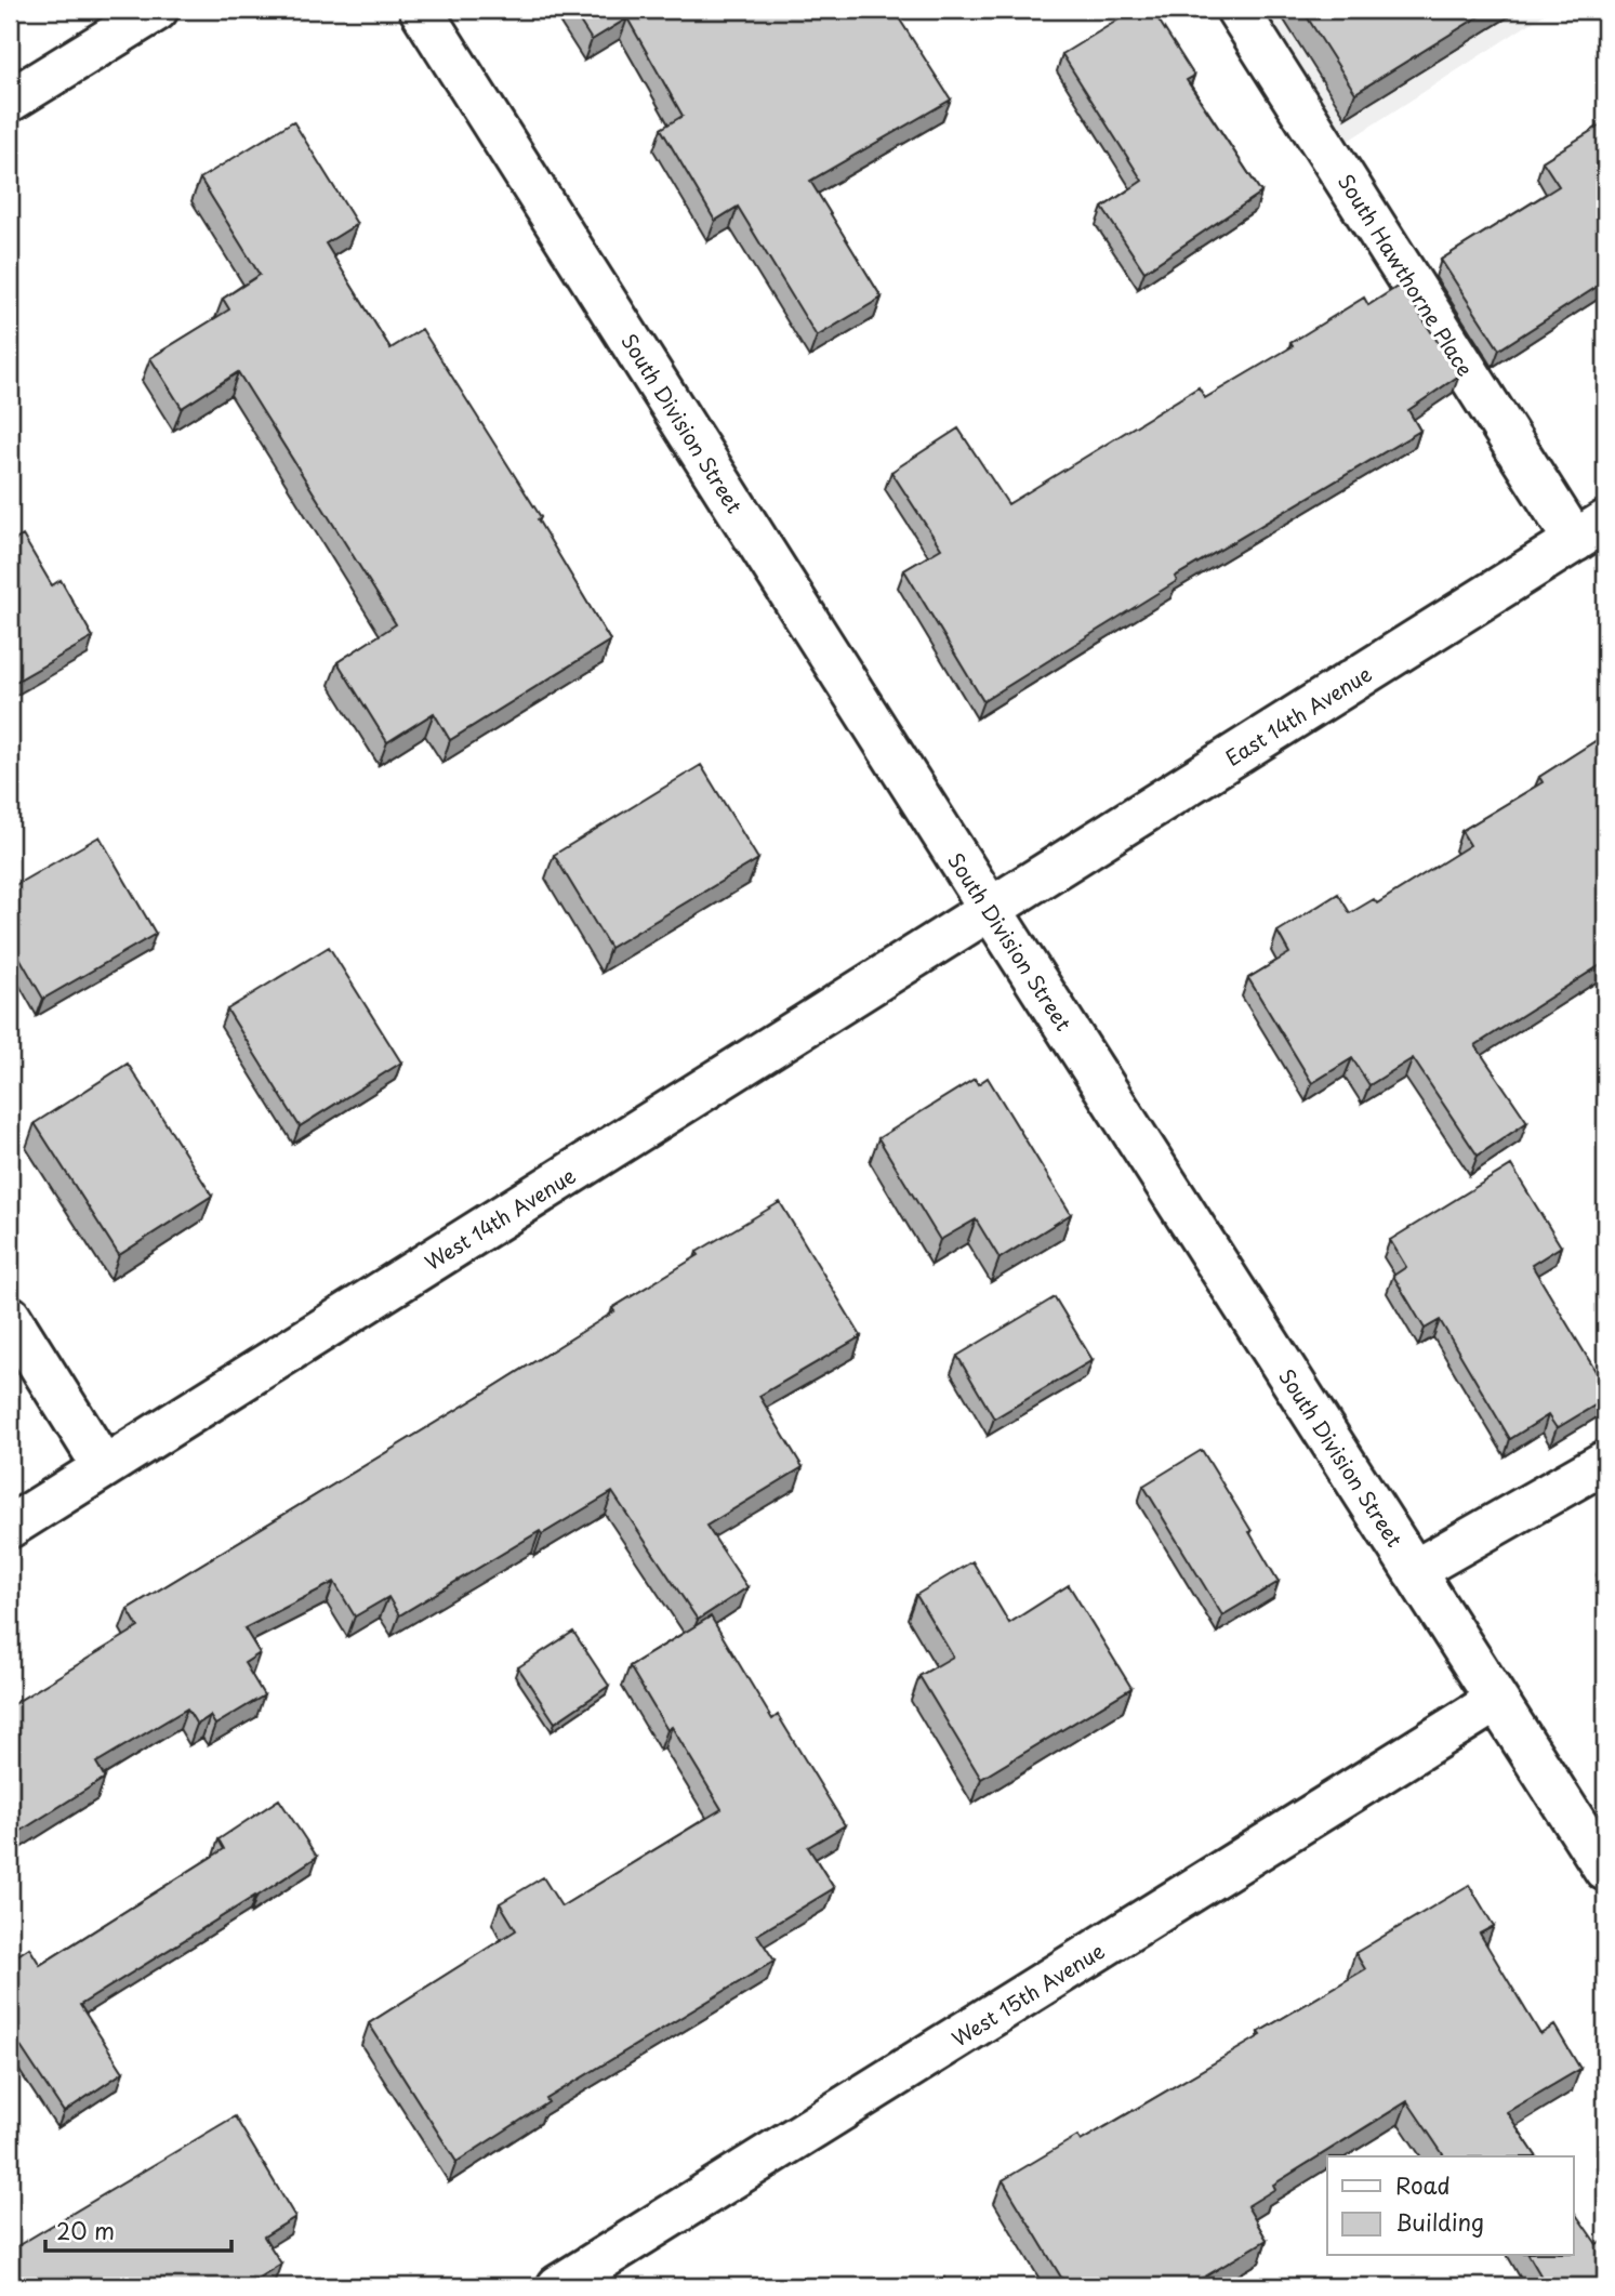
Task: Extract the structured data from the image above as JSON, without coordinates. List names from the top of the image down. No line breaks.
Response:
{"streets":{"street":["South Hawthorne Place","South Division Street","East 14th Avenue","West 14th Avenue","West 15th Avenue"]},"crossings":[["South Hawthorne Place","East 14th Avenue"],["South Division Street","East 14th Avenue"],["South Division Street","West 14th Avenue"],["South Division Street","West 15th Avenue"],["East 14th Avenue","West 14th Avenue"]],"legend":["Road","Building"],"scale_bar":"20 m"}
